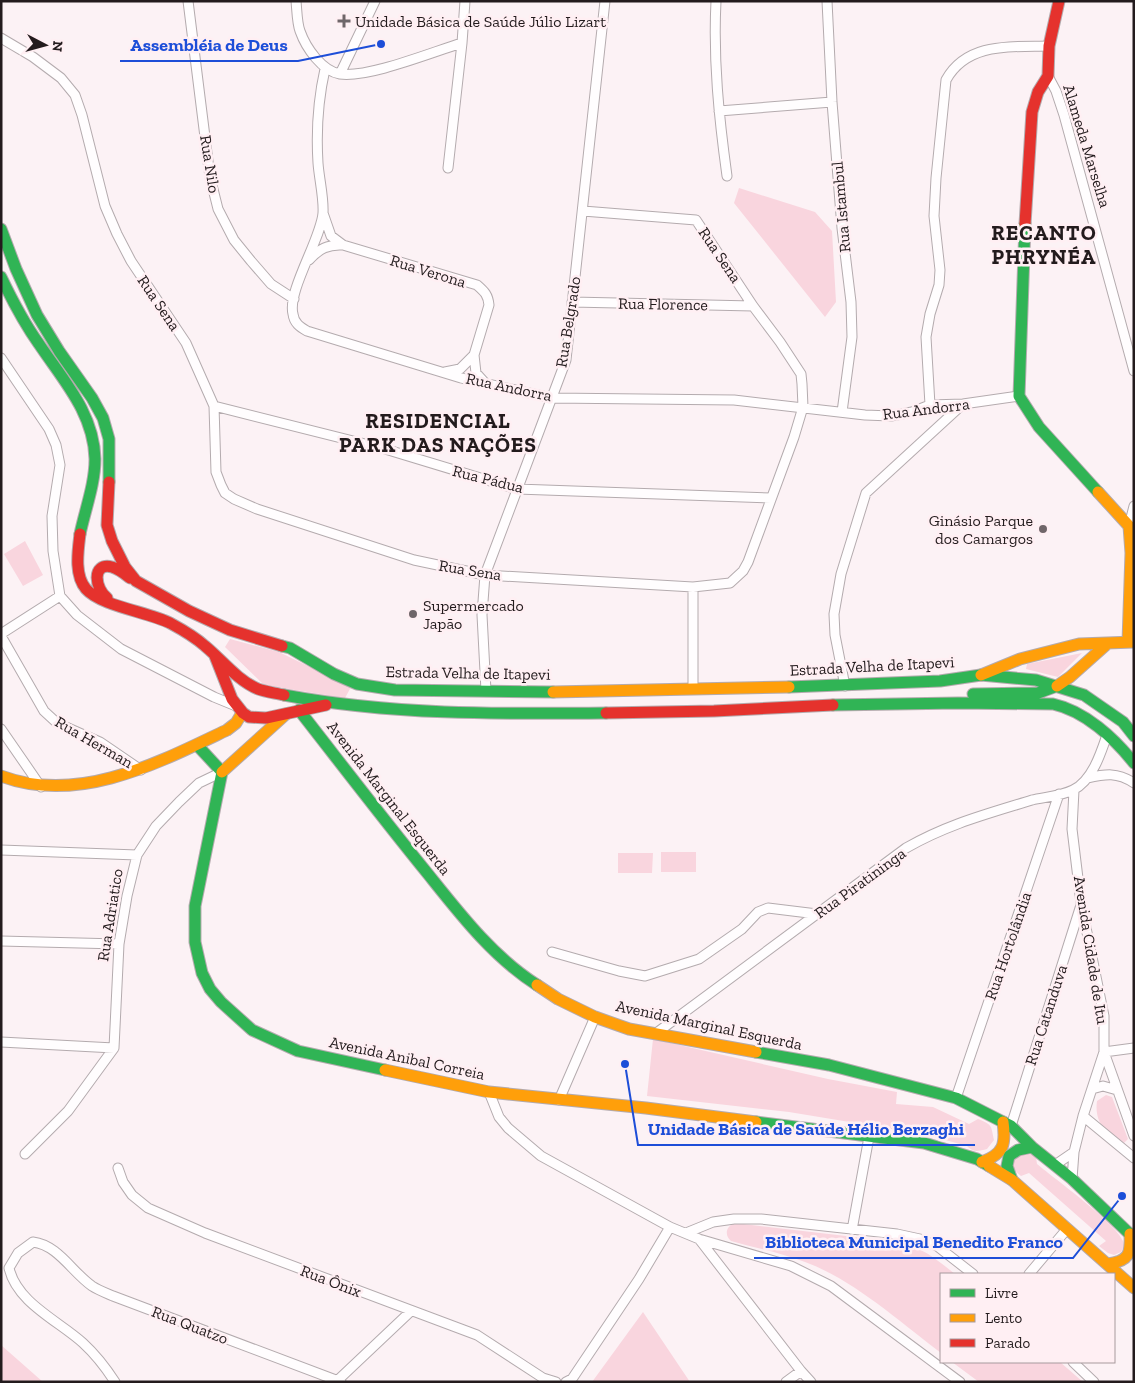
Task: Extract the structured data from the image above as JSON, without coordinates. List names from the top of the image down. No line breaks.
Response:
{"streets":{"main road":["Estrada Velha de Itapevi","Avenida Marginal Esquerda","Rua Adriatico","Avenida Anibal Correia"],"street":["Alameda Marselha","Rua Nilo","Rua Istambul","Rua Sena","Rua Verona","Rua Florence","Rua Belgrado","Rua Andorra","Rua Pádua","Rua Herman","Rua Piratininga","Rua Hortolândia","Avenida Cidade de Itu","Rua Catanduva","Rua Ônix","Rua Quatzo"]},"crossings":[["Rua Nilo","Rua Andorra"],["Rua Istambul","Rua Andorra"],["Rua Sena","Rua Florence"],["Rua Sena","Rua Belgrado"],["Rua Sena","Rua Andorra"],["Rua Sena","Rua Pádua"],["Rua Florence","Rua Belgrado"],["Rua Belgrado","Rua Andorra"],["Rua Belgrado","Rua Pádua"],["Rua Belgrado","Estrada Velha de Itapevi"],["Avenida Marginal Esquerda","Rua Piratininga"],["Avenida Marginal Esquerda","Rua Hortolândia"],["Avenida Marginal Esquerda","Rua Catanduva"],["Rua Piratininga","Rua Hortolândia"],["Rua Piratininga","Avenida Cidade de Itu"],["Rua Adriatico","Avenida Anibal Correia"],["Avenida Cidade de Itu","Rua Catanduva"]],"districts":["RECANTO PHRYNÉA","RESIDENCIAL PARK DAS NAÇÕES"],"places":{"health":["Unidade Básica de Saúde Júlio Lizart"],"other":["Assembléia de Deus","Ginásio Parque dos Camargos","Supermercado Japão","Unidade Básica de Saúde Hélio Berzaghi","Biblioteca Municipal Benedito Franco"]},"legend":["Livre","Lento","Parado"],"north":"right"}
